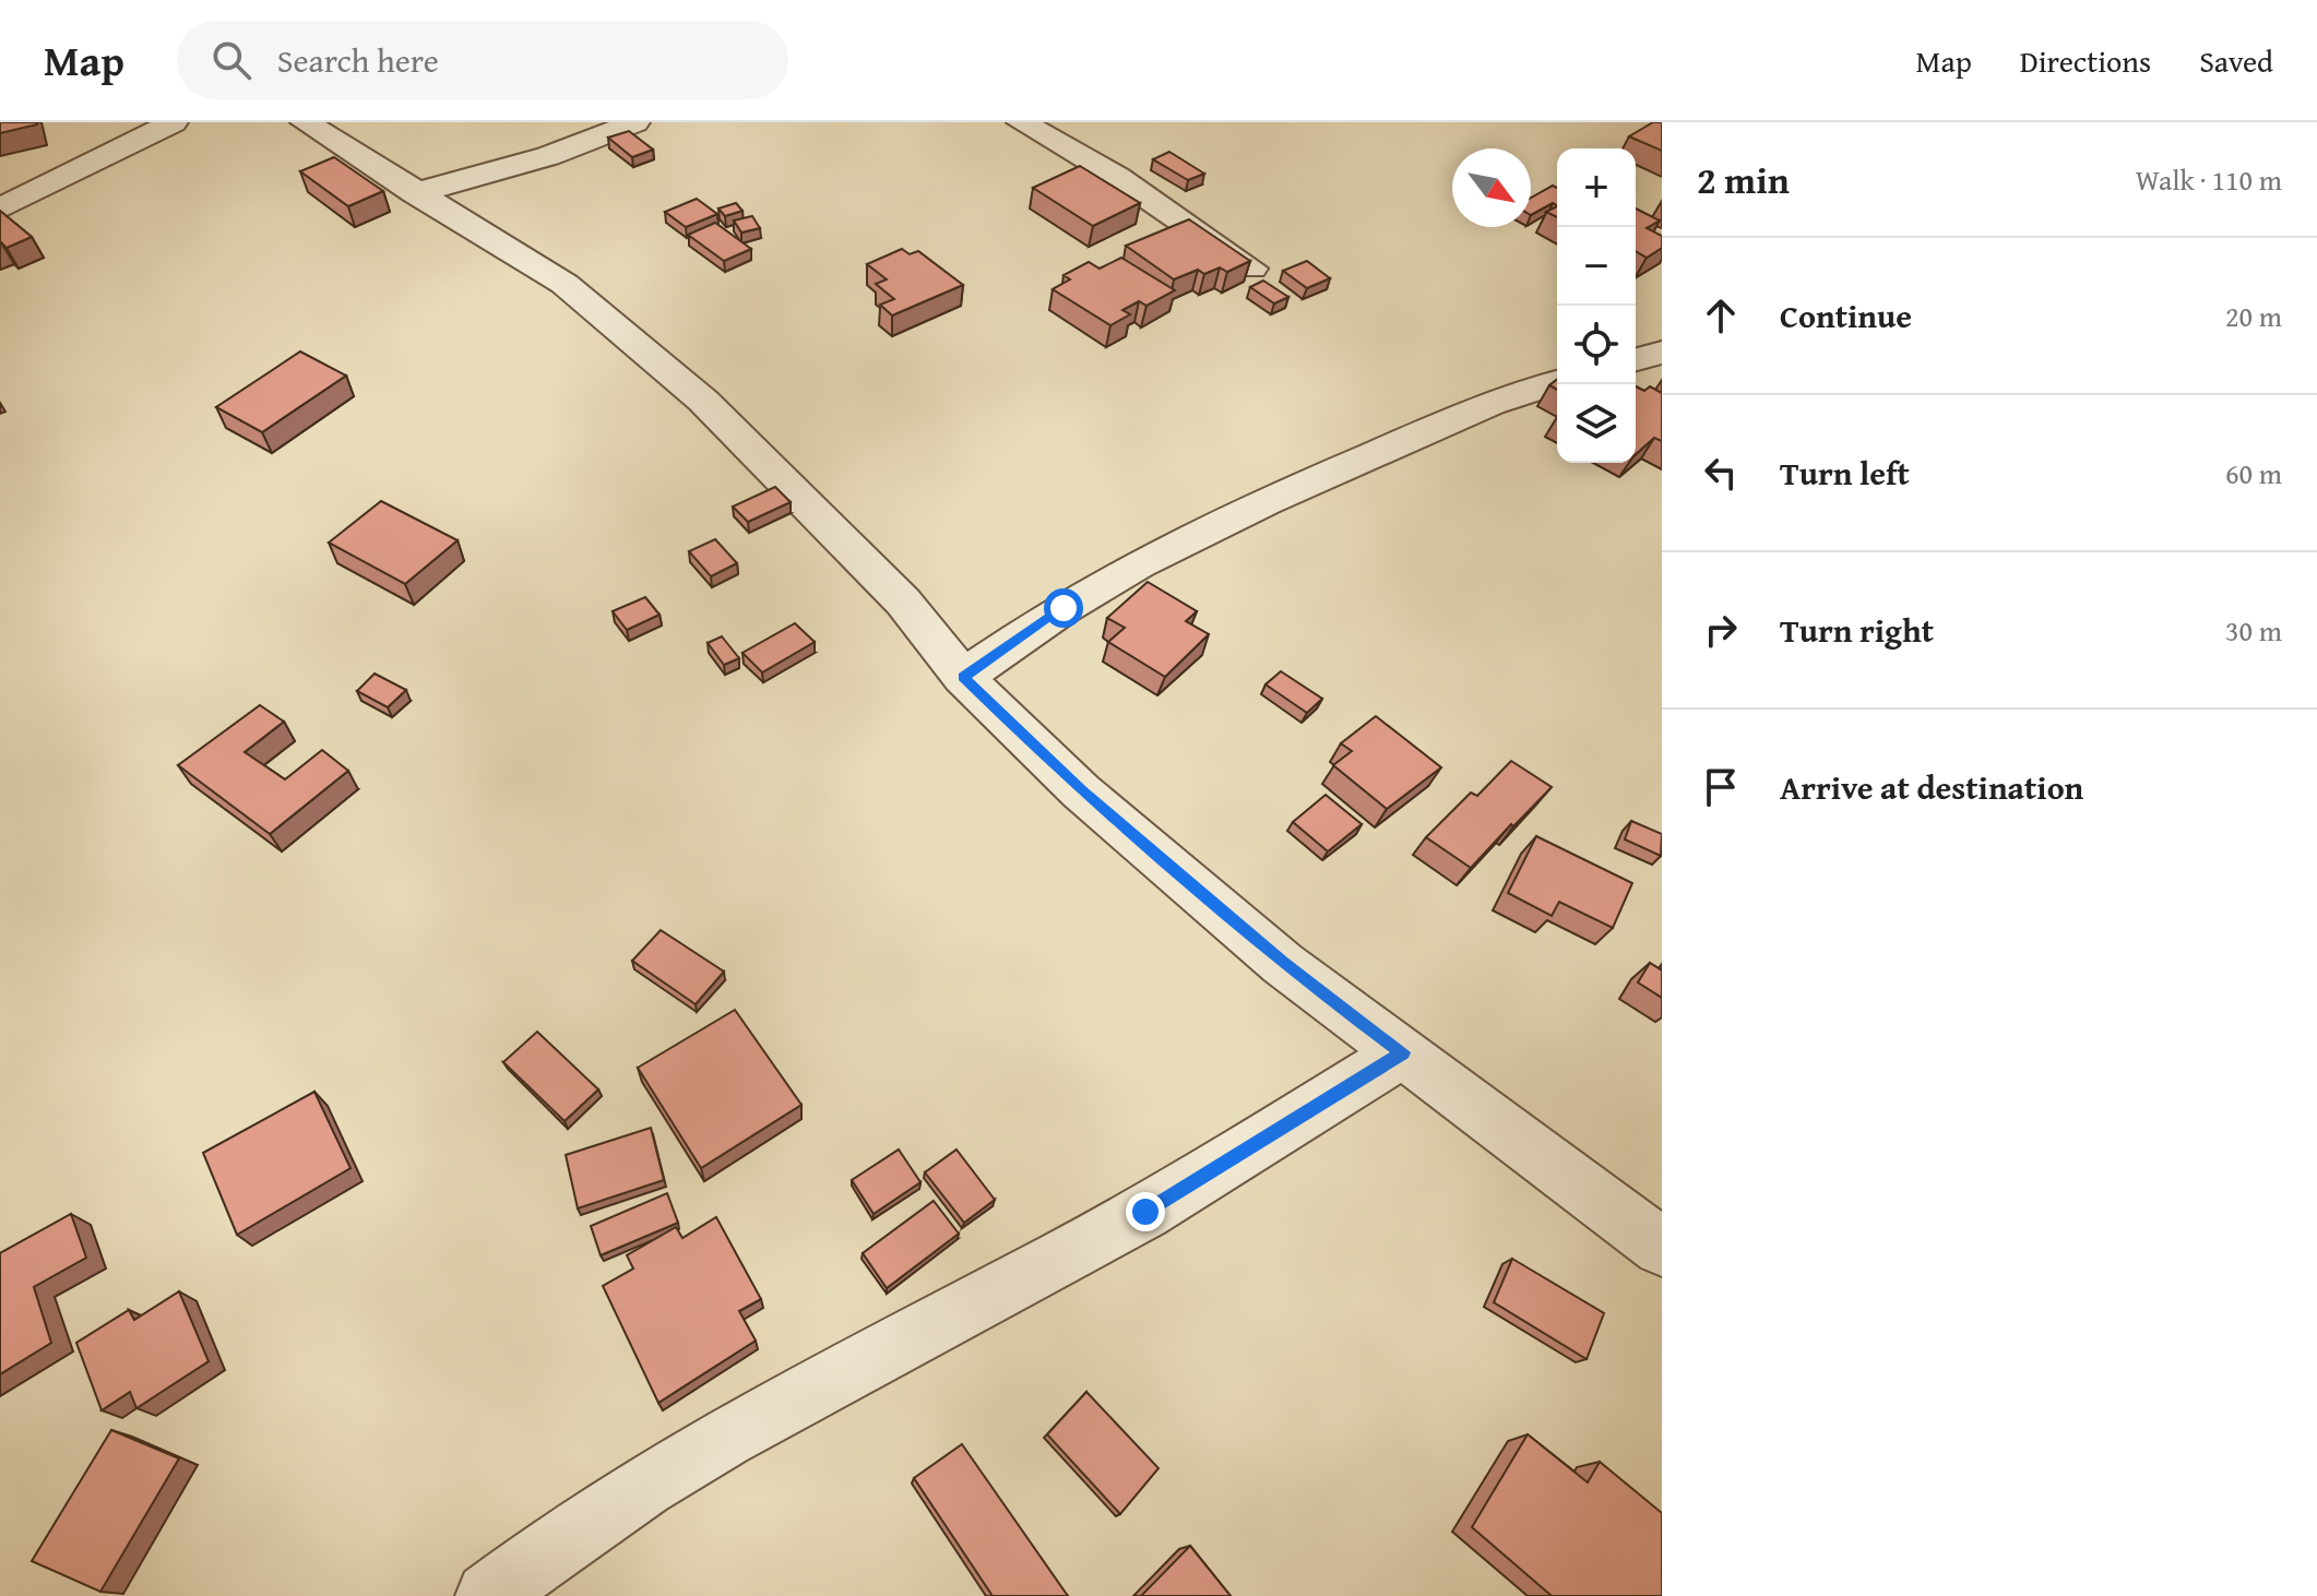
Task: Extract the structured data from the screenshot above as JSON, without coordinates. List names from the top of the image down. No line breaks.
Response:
{"north":"bottom right","page":{"header":"Map","search":"Search here","nav":["Map","Directions","Saved"],"heading":["2 min","Walk · 110 m"],"map_buttons":["+","−"],"list":[["Continue","20 m"],["Turn left","60 m"],["Turn right","30 m"],"Arrive at destination"]}}
